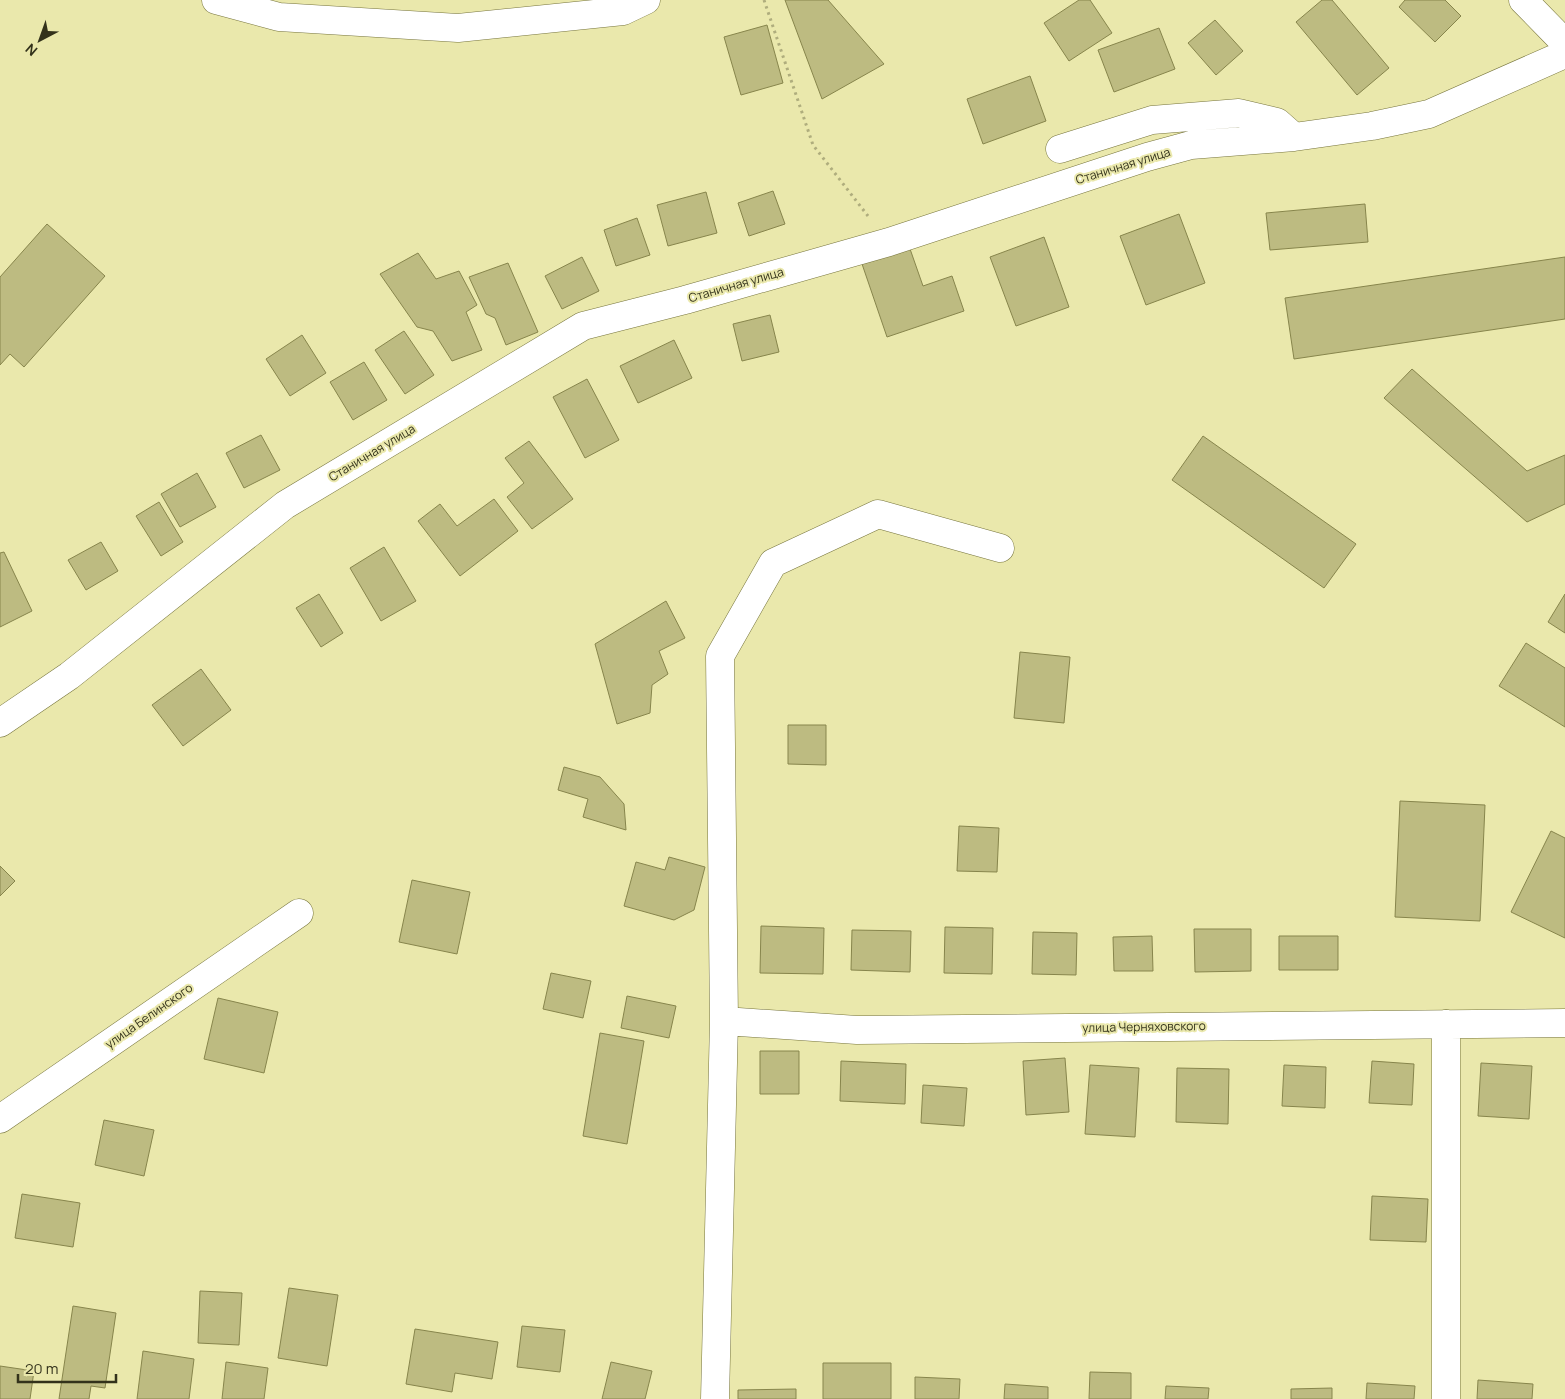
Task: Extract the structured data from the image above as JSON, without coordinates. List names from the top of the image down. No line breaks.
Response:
{"streets":{"street":["Станичная улица","улица Белинского","улица Черняховского"]},"scale_bar":"20 m","north":"bottom left"}
